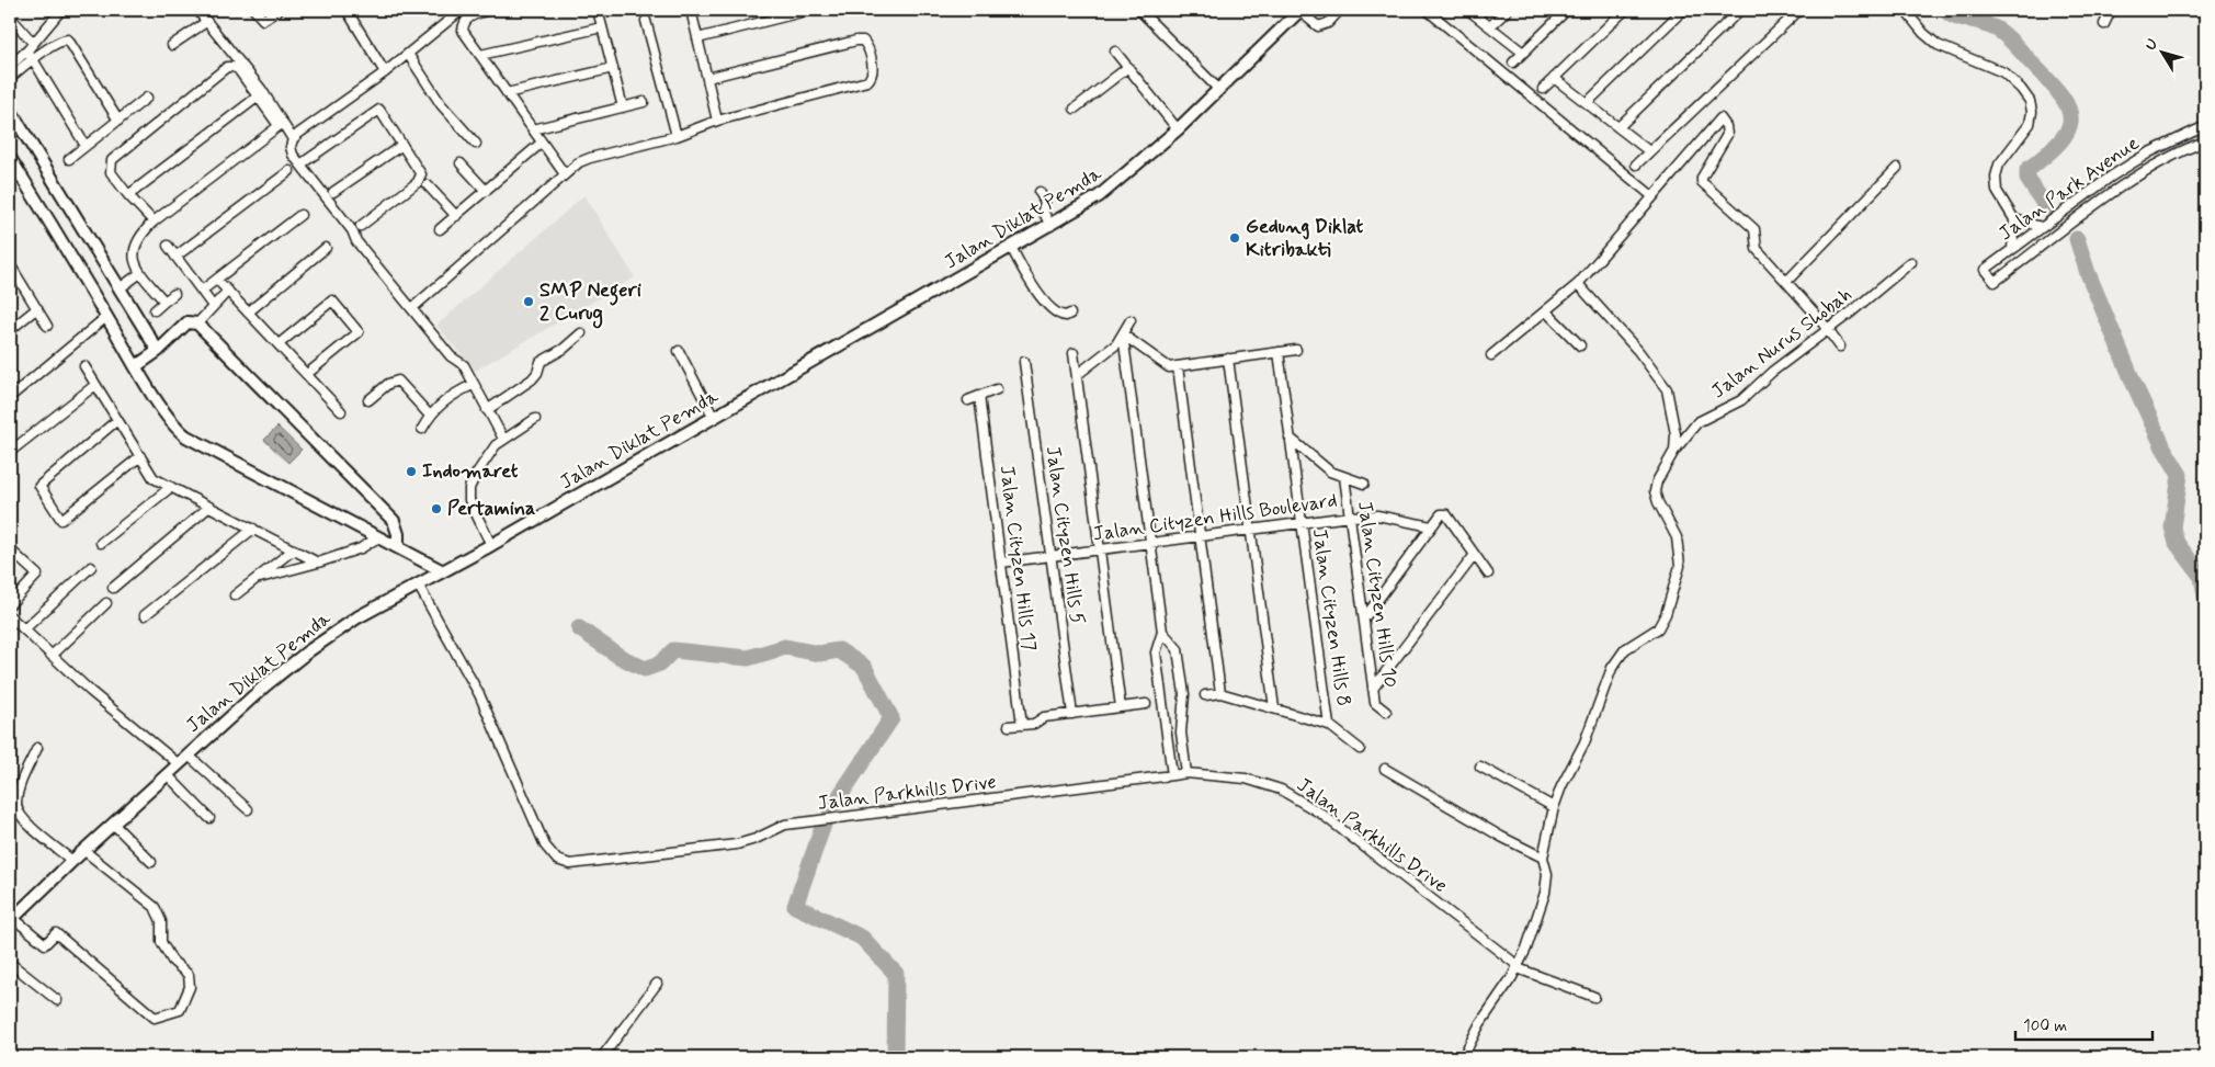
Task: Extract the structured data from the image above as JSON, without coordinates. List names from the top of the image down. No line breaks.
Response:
{"streets":{"street":["Jalan Park Avenue","Jalan Diklat Pemda","Jalan Nurus Shobah","Jalan Cityzen Hills Boulevard","Jalan Cityzen Hills 5","Jalan Cityzen Hills 17","Jalan Cityzen Hills 10","Jalan Cityzen Hills 8","Jalan Parkhills Drive"]},"crossings":[["Jalan Diklat Pemda","Jalan Parkhills Drive"],["Jalan Nurus Shobah","Jalan Parkhills Drive"],["Jalan Cityzen Hills Boulevard","Jalan Cityzen Hills 5"],["Jalan Cityzen Hills Boulevard","Jalan Cityzen Hills 17"],["Jalan Cityzen Hills Boulevard","Jalan Cityzen Hills 10"],["Jalan Cityzen Hills Boulevard","Jalan Cityzen Hills 8"],["Jalan Cityzen Hills 10","Jalan Cityzen Hills 8"]],"places":["Gedung Diklat Kitribakti","SMP Negeri 2 Curug","Indomaret","Pertamina"],"scale_bar":"100 m","north":"top left"}
